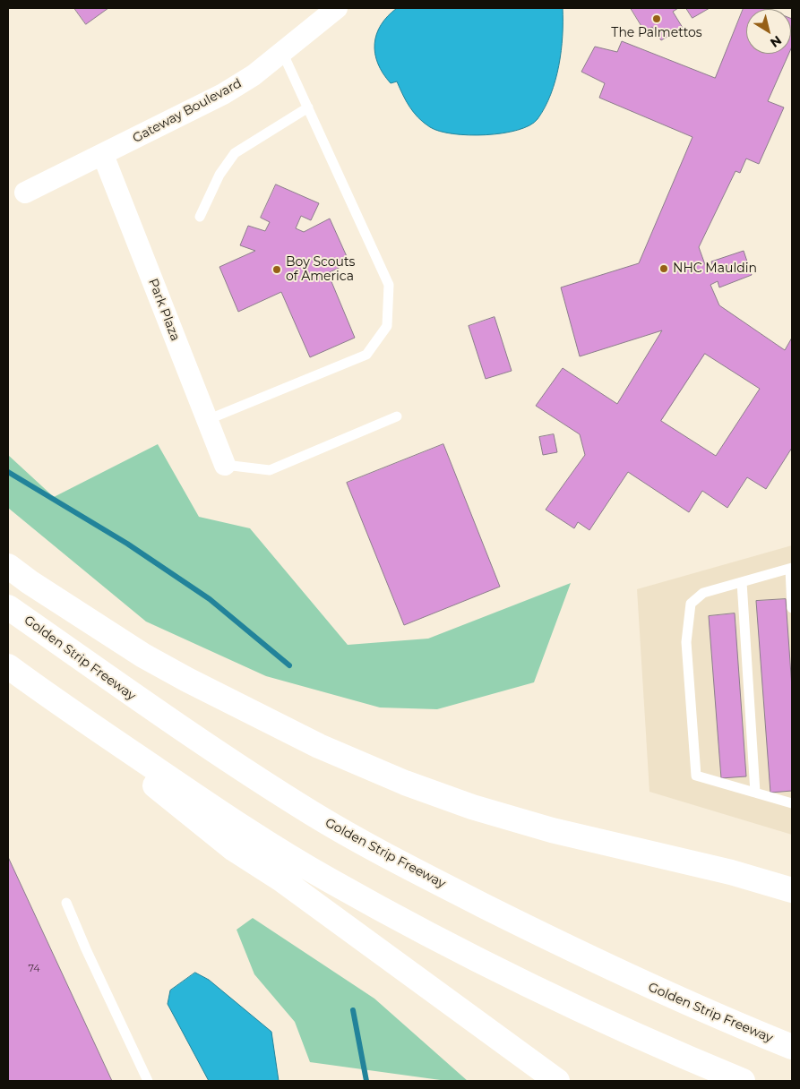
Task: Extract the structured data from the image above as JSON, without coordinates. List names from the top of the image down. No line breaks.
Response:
{"streets":{"highway":["Golden Strip Freeway"],"street":["Gateway Boulevard","Park Plaza"]},"crossings":[["Gateway Boulevard","Park Plaza"]],"places":["The Palmettos","NHC Mauldin","Boy Scouts of America"],"house_numbers":["74"],"north":"bottom right"}
